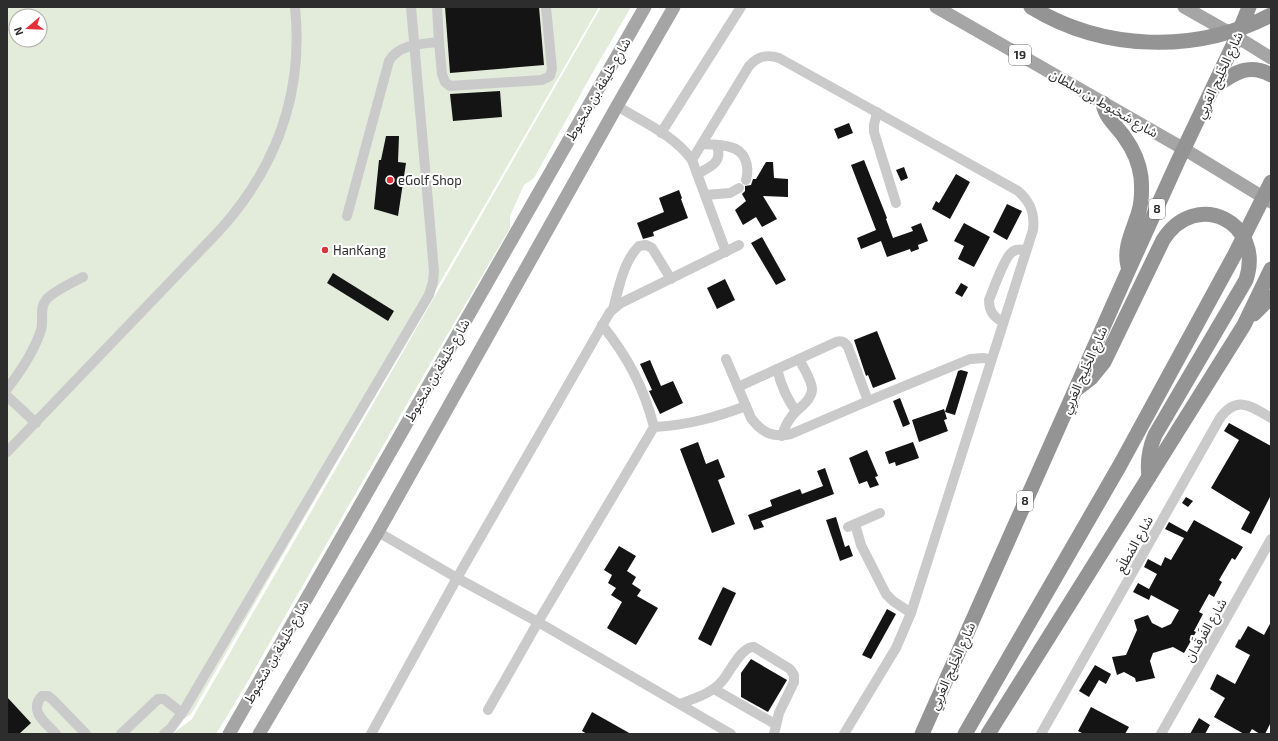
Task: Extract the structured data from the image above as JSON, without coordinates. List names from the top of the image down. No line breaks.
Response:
{"streets":{"highway":["شارع الخَلِيج العَربِي","8"],"main road":["19","شارع خليفة بن شخبوط","شارع شخبوط بن سلطان"],"street":["شارع المَطلَع","شارع الفَرقَدان"]},"crossings":[["شارع الخَلِيج العَربِي","شارع شخبوط بن سلطان"]],"places":["eGolf Shop","HanKang"],"north":"left"}
